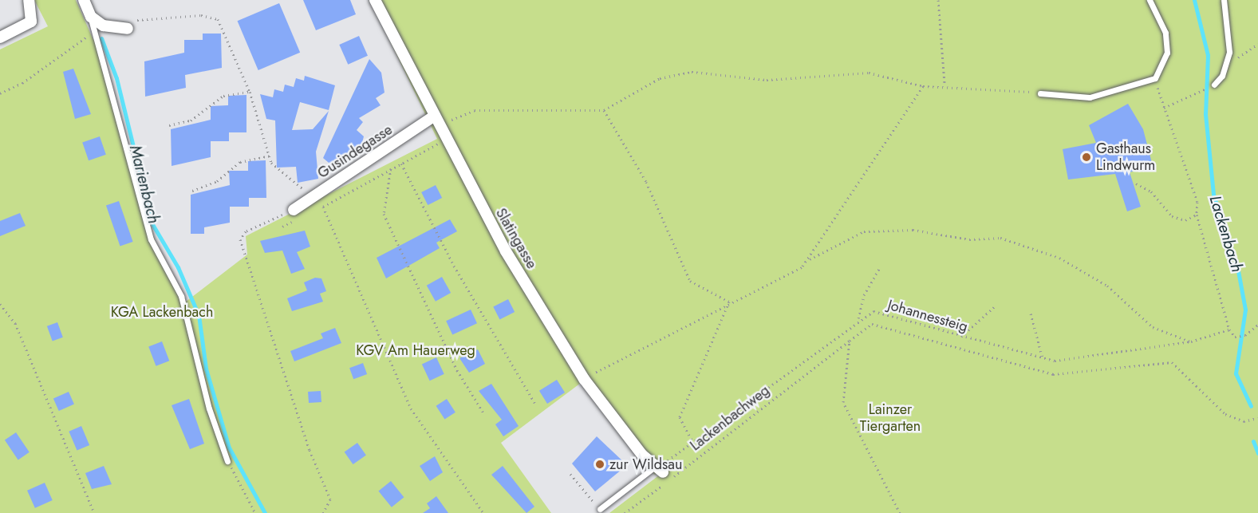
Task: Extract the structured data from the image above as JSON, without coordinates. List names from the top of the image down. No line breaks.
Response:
{"streets":{"street":["Gusindegasse","Slatingasse"],"path":["Johannessteig","Lackenbachweg"]},"crossings":[["Gusindegasse","Slatingasse"],["Slatingasse","Johannessteig"]],"water":["Marienbach","Lackenbach"],"parks":["KGA Lackenbach","KGV Am Hauerweg","Lainzer Tiergarten"],"places":["Gasthaus Lindwurm","zur Wildsau"]}
